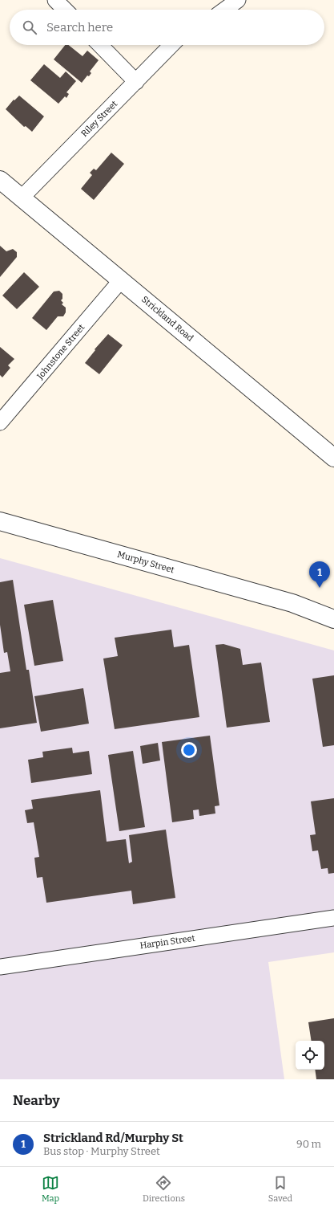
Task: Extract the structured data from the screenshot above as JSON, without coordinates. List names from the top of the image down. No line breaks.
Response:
{"streets":{"street":["Riley Street","Strickland Road","Johnstone Street","Murphy Street","Harpin Street"]},"crossings":[["Riley Street","Strickland Road"],["Strickland Road","Johnstone Street"]],"page":{"search":"Search here","pins":"1","heading":"Nearby","list":[{"mark":"1","name":"Strickland Rd/Murphy St","note":"Bus stop · Murphy Street","value":"90 m"}],"nav":["Map","Directions","Saved"]}}
